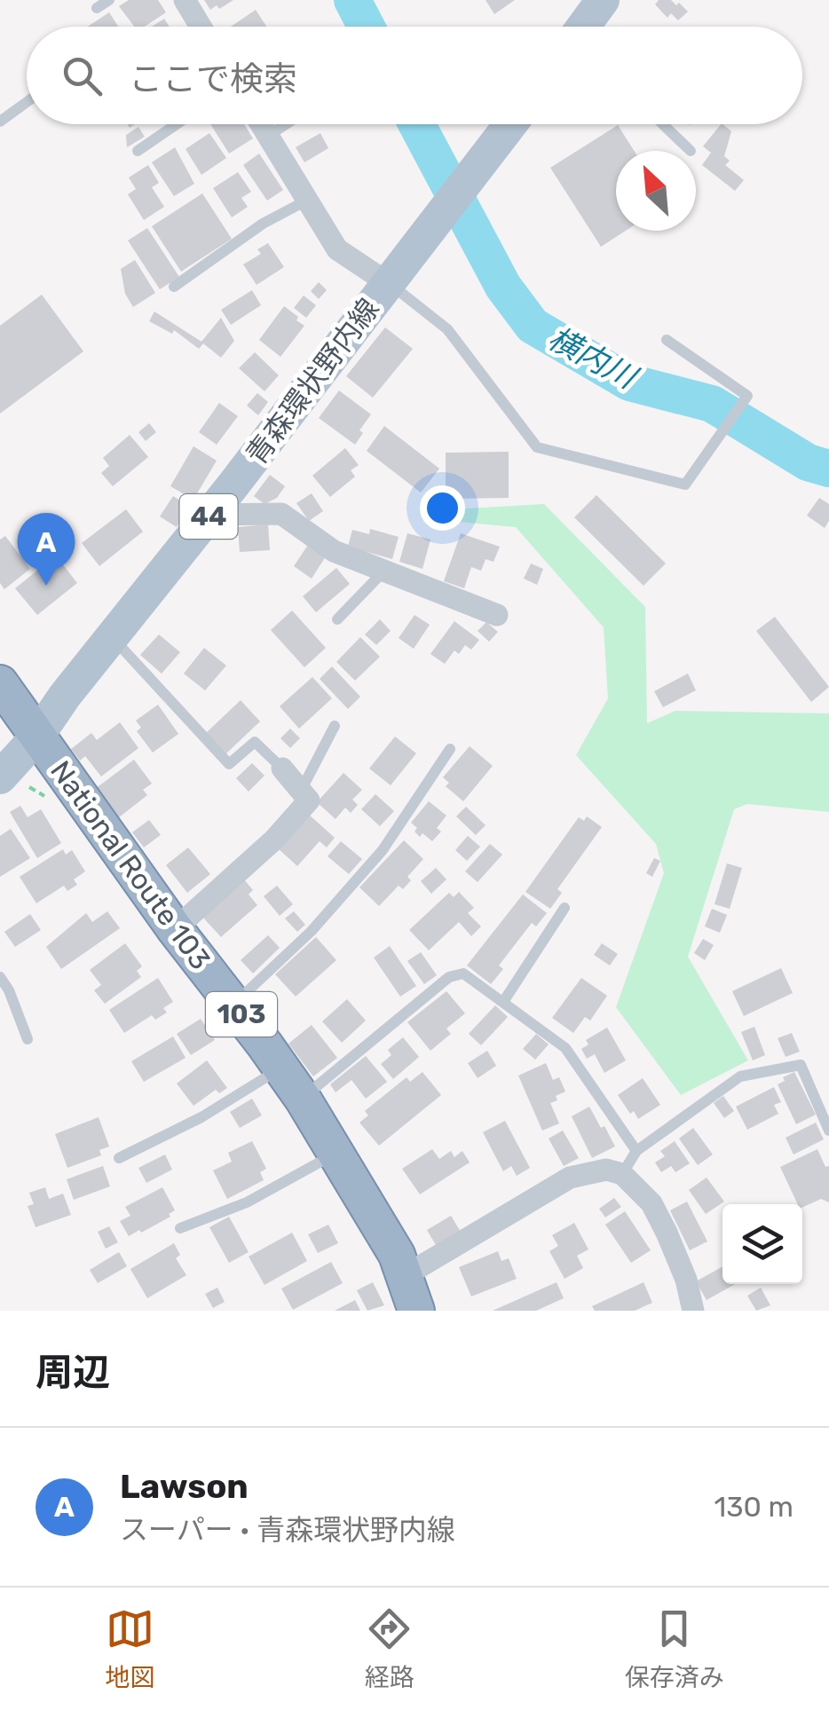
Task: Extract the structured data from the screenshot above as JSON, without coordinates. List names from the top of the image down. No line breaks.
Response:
{"streets":{"highway":["National Route 103","103"],"main road":["青森環状野内線","44"]},"crossings":[["青森環状野内線","National Route 103"],["青森環状野内線","103"],["National Route 103","103"]],"water":["横内川"],"north":"top left","page":{"search":"ここで検索","pins":"A","heading":"周辺","list":[{"mark":"A","name":"Lawson","note":"スーパー · 青森環状野内線","value":"130 m"}],"nav":["地図","経路","保存済み"]}}
